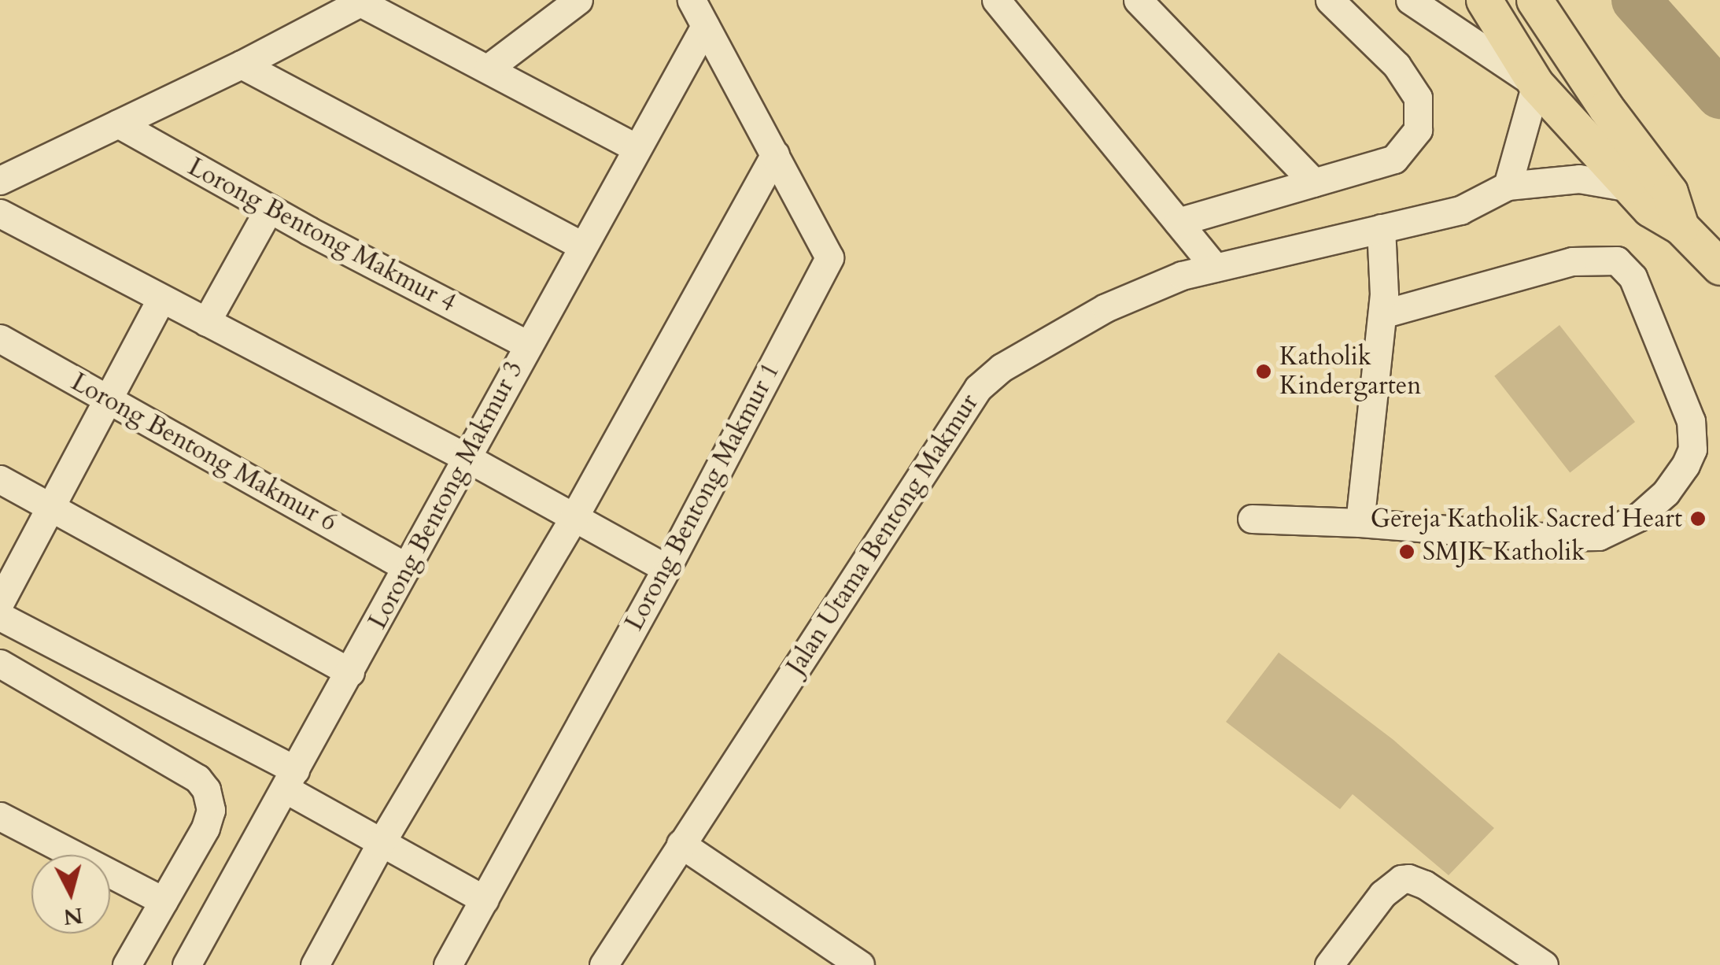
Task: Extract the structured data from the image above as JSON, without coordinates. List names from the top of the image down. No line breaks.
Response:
{"streets":{"street":["Lorong Bentong Makmur 4","Lorong Bentong Makmur 6","Lorong Bentong Makmur 3","Lorong Bentong Makmur 1","Jalan Utama Bentong Makmur"]},"crossings":[["Lorong Bentong Makmur 4","Lorong Bentong Makmur 3"],["Lorong Bentong Makmur 6","Lorong Bentong Makmur 3"],["Lorong Bentong Makmur 3","Lorong Bentong Makmur 1"]],"places":["Katholik Kindergarten","Gereja Katholik Sacred Heart","SMJK Katholik"],"north":"bottom"}
